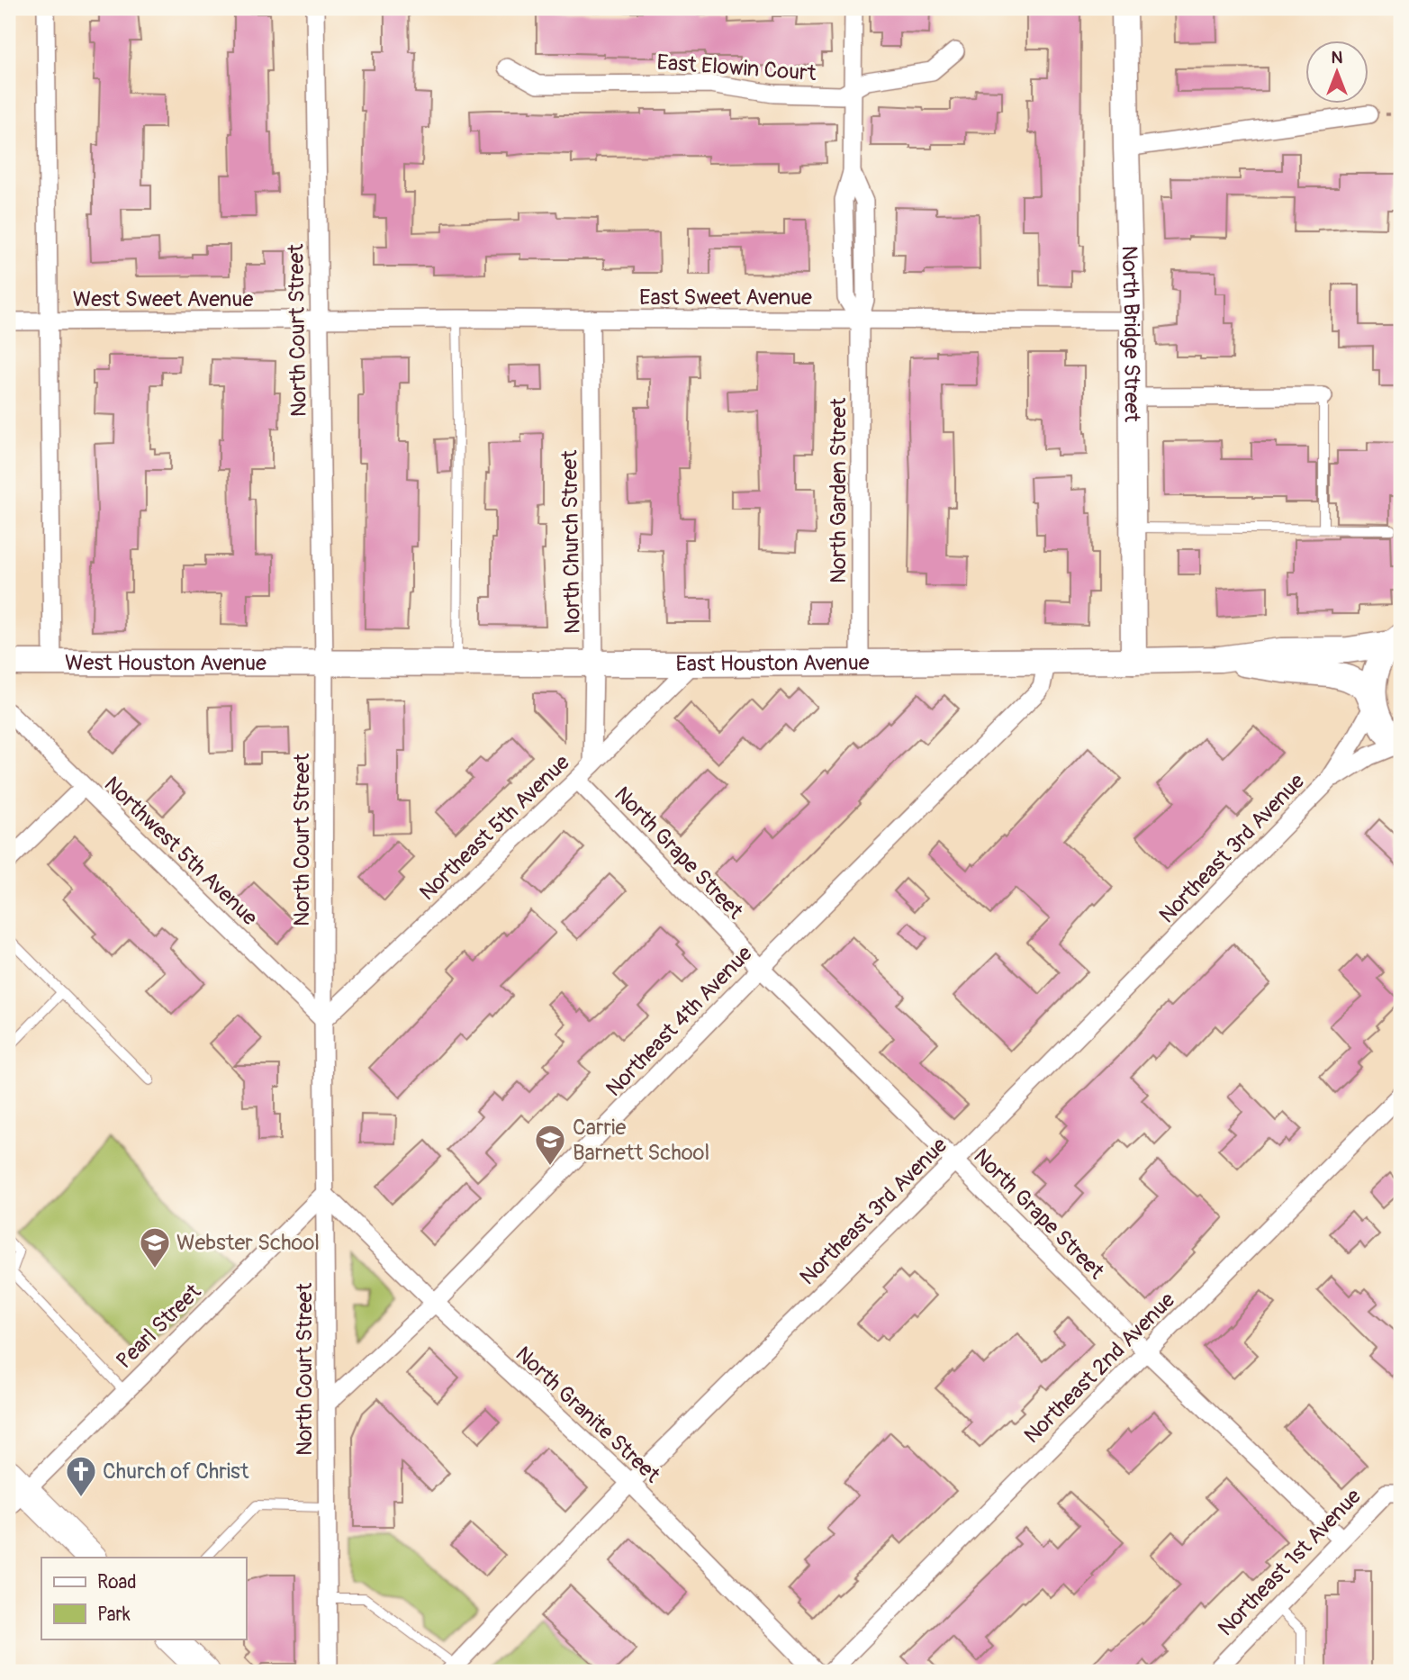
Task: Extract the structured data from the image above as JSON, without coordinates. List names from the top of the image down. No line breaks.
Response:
{"streets":{"main road":["North Bridge Street","West Houston Avenue","East Houston Avenue"],"street":["East Elowin Court","East Sweet Avenue","West Sweet Avenue","North Court Street","North Garden Street","North Church Street","Northeast 5th Avenue","Northeast 3rd Avenue","Northwest 5th Avenue","North Grape Street","Northeast 4th Avenue","Pearl Street","Northeast 2nd Avenue","North Granite Street","Northeast 1st Avenue"]},"crossings":[["East Elowin Court","North Garden Street"],["East Sweet Avenue","West Sweet Avenue"],["East Sweet Avenue","North Court Street"],["East Sweet Avenue","North Bridge Street"],["East Sweet Avenue","North Garden Street"],["East Sweet Avenue","North Church Street"],["West Sweet Avenue","North Court Street"],["North Court Street","West Houston Avenue"],["North Court Street","East Houston Avenue"],["North Court Street","Northeast 5th Avenue"],["North Court Street","Northwest 5th Avenue"],["North Court Street","Northeast 4th Avenue"],["North Court Street","Pearl Street"],["North Court Street","North Granite Street"],["North Bridge Street","East Houston Avenue"],["North Garden Street","East Houston Avenue"],["North Church Street","East Houston Avenue"],["North Church Street","Northeast 5th Avenue"],["West Houston Avenue","East Houston Avenue"],["East Houston Avenue","Northeast 5th Avenue"],["East Houston Avenue","Northeast 3rd Avenue"],["East Houston Avenue","Northeast 4th Avenue"],["Northeast 5th Avenue","Northwest 5th Avenue"],["Northeast 5th Avenue","North Grape Street"],["Northeast 3rd Avenue","North Grape Street"],["Northeast 3rd Avenue","North Granite Street"],["North Grape Street","Northeast 4th Avenue"],["North Grape Street","Northeast 2nd Avenue"],["North Grape Street","Northeast 1st Avenue"],["Northeast 4th Avenue","North Granite Street"],["Pearl Street","North Granite Street"]],"places":{"school or university":["Carrie Barnett School","Webster School"],"church":["Church of Christ"]},"legend":["Road","Park"],"north":"top"}
